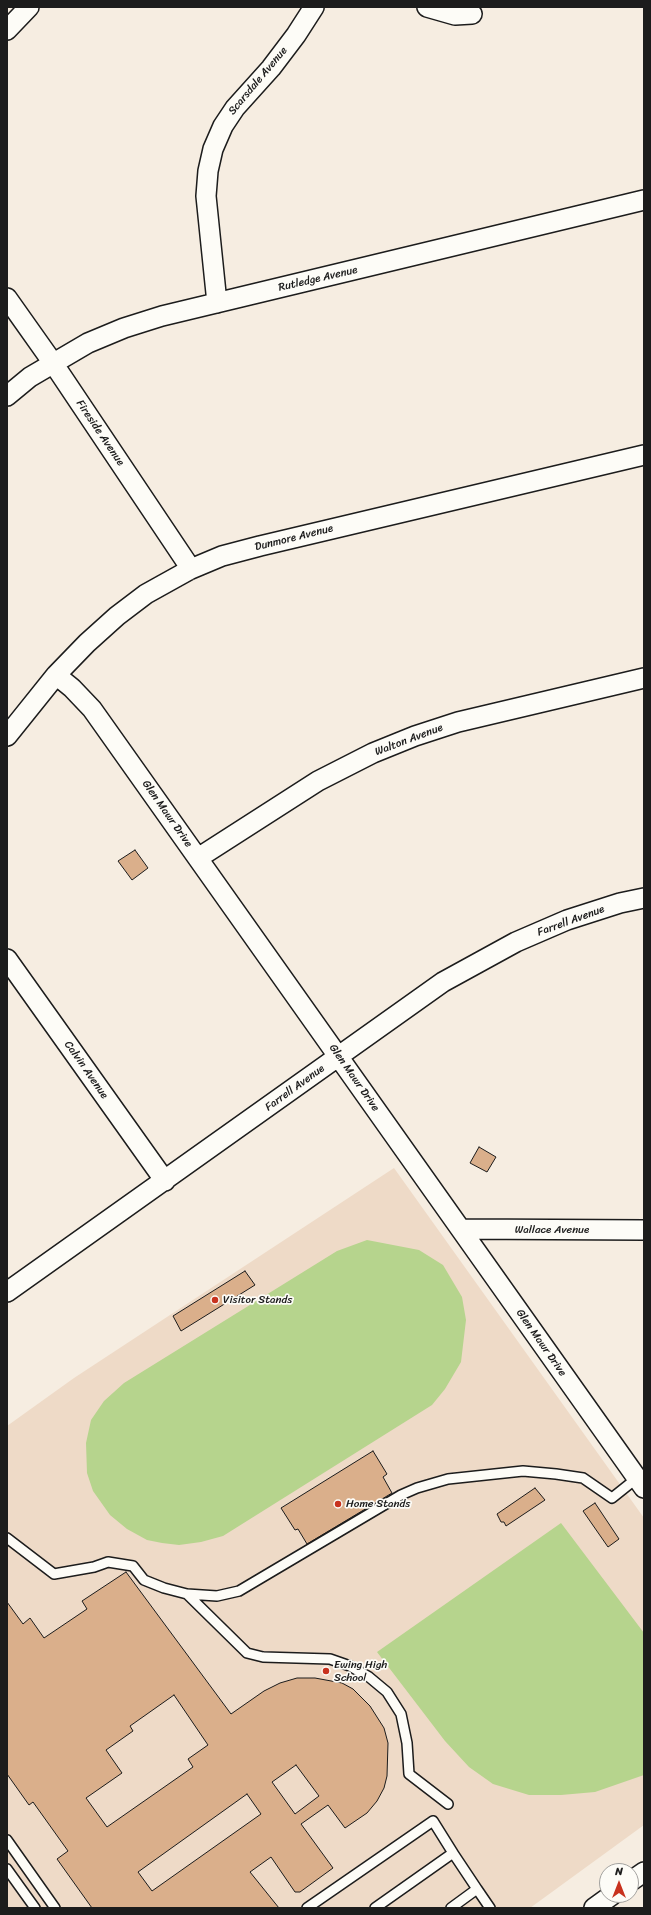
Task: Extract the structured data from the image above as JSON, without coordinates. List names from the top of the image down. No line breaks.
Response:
{"streets":{"street":["Scarsdale Avenue","Rutledge Avenue","Fireside Avenue","Dunmore Avenue","Walton Avenue","Glen Mawr Drive","Farrell Avenue","Calvin Avenue","Wallace Avenue"]},"crossings":[["Scarsdale Avenue","Rutledge Avenue"],["Rutledge Avenue","Fireside Avenue"],["Fireside Avenue","Dunmore Avenue"],["Dunmore Avenue","Glen Mawr Drive"],["Walton Avenue","Glen Mawr Drive"],["Glen Mawr Drive","Farrell Avenue"],["Glen Mawr Drive","Wallace Avenue"],["Farrell Avenue","Calvin Avenue"]],"places":["Visitor Stands","Home Stands","Ewing High School"],"north":"top"}
